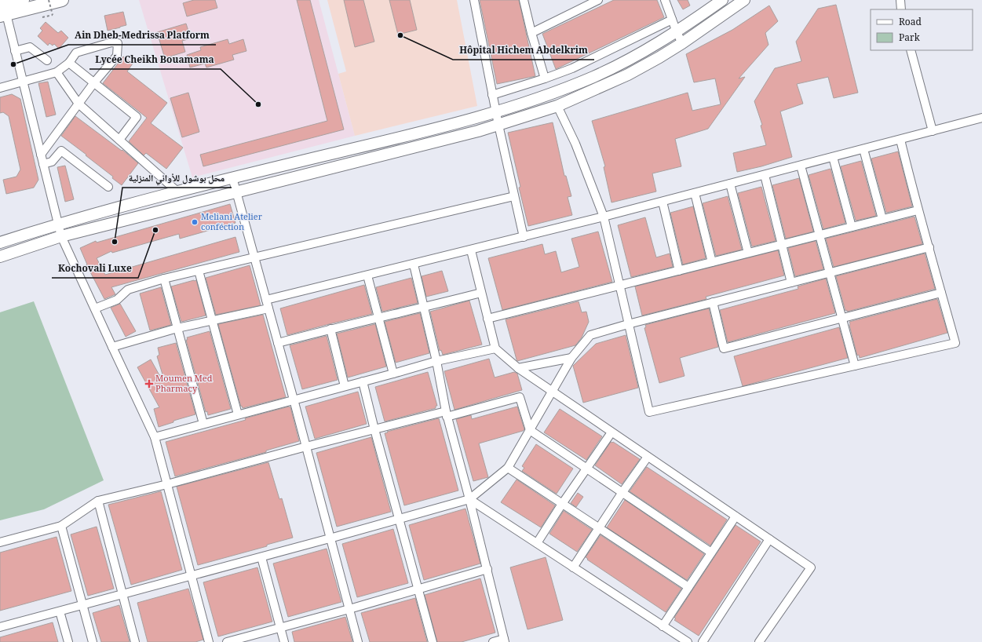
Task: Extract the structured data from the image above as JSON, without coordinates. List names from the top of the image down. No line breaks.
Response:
{"places":{"other":["Hôpital Hichem Abdelkrim","Ain Dheb-Medrissa Platform","Lycée Cheikh Bouamama","Meliani Atelier conféction","Kochovali Luxe","محل بوشول للأواني المنزلية"],"health":["Moumen Med Pharmacy"]},"legend":["Road","Park"]}
